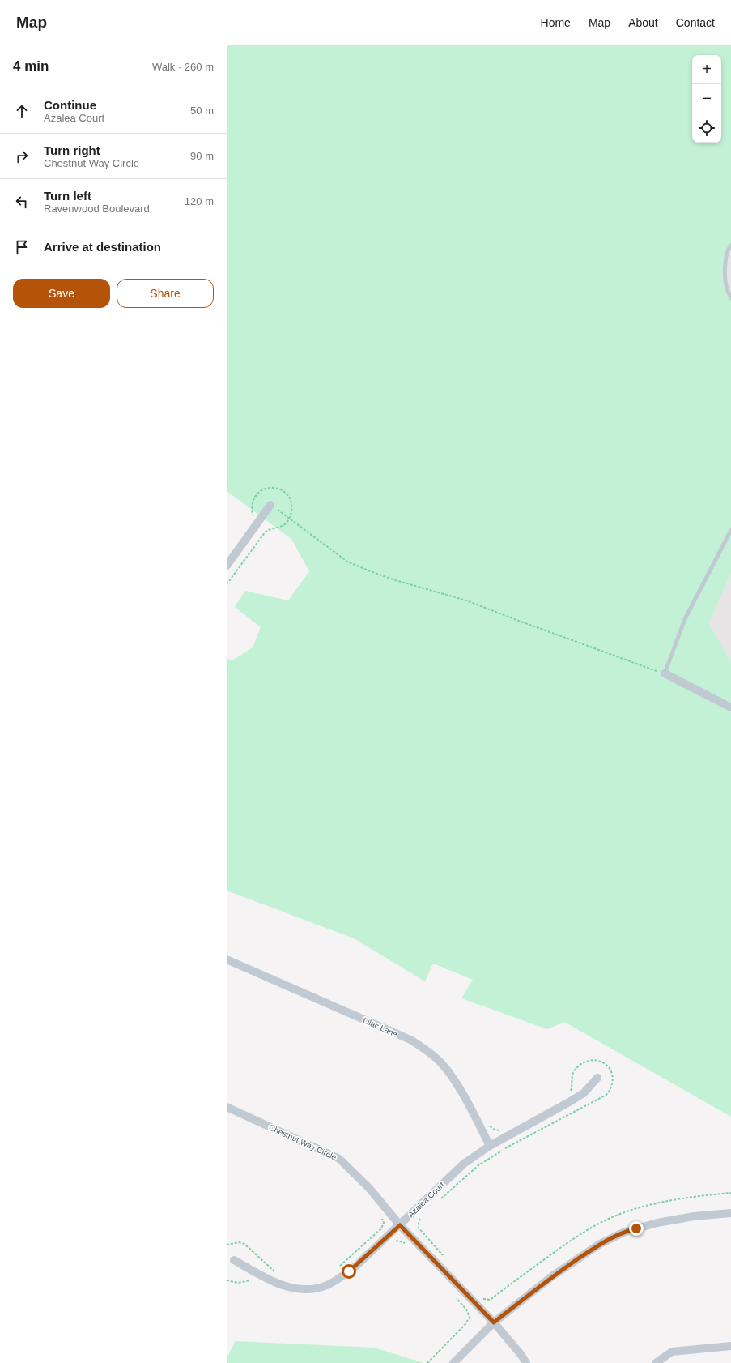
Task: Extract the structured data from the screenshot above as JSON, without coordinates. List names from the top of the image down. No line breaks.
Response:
{"streets":{"street":["Lilac Lane","Chestnut Way Circle","Azalea Court"]},"crossings":[["Lilac Lane","Azalea Court"],["Chestnut Way Circle","Azalea Court"]],"page":{"header":"Map","nav":["Home","Map","About","Contact"],"heading":["4 min","Walk · 260 m"],"map_buttons":["+","−"],"list":[["Continue","Azalea Court","50 m"],["Turn right","Chestnut Way Circle","90 m"],["Turn left","Ravenwood Boulevard","120 m"],"Arrive at destination"],"buttons":["Save","Share"]}}
